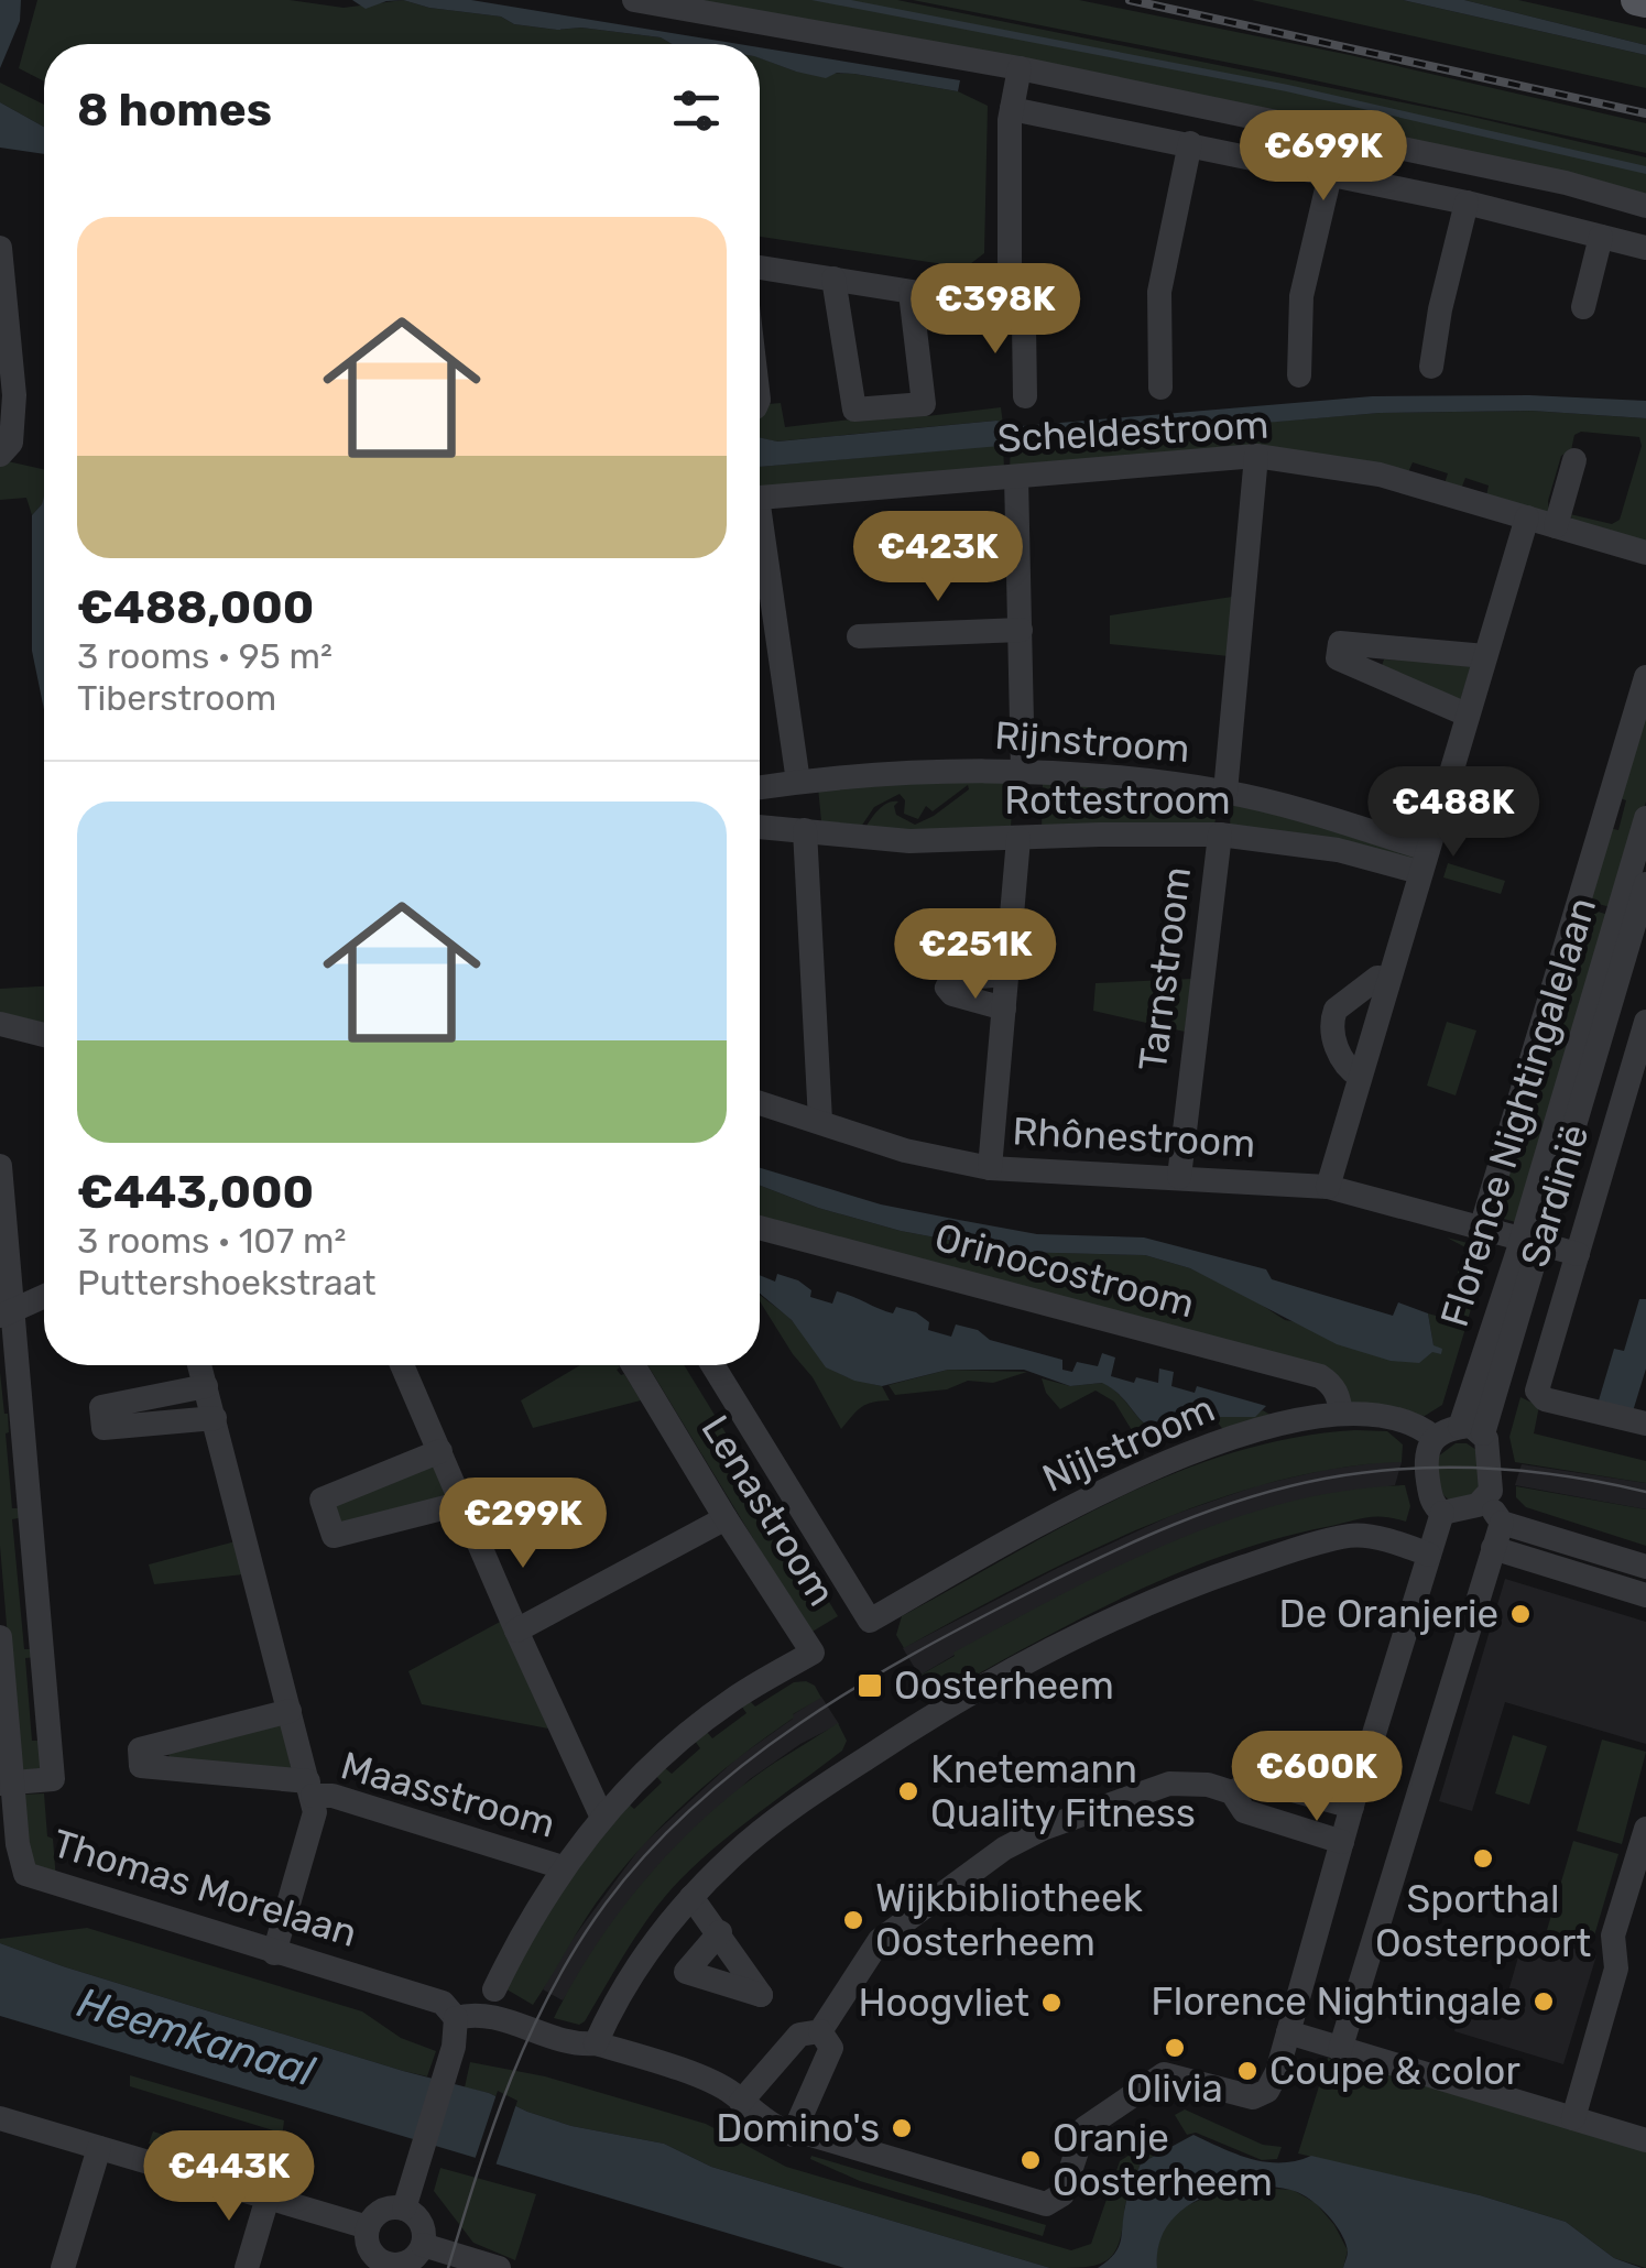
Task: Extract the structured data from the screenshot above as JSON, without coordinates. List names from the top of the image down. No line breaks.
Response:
{"streets":{"street":["Scheldestroom","Rijnstroom","Rottestroom","Tarnstroom","Florence Nightingalelaan","Rhônestroom","Sardinië","Orinocostroom","Nijlstroom","Lenastroom","Maasstroom","Thomas Morelaan"]},"crossings":[["Rijnstroom","Rottestroom"],["Rottestroom","Tarnstroom"],["Tarnstroom","Rhônestroom"],["Florence Nightingalelaan","Rhônestroom"],["Florence Nightingalelaan","Nijlstroom"],["Rhônestroom","Sardinië"],["Orinocostroom","Nijlstroom"]],"water":["Heemkanaal"],"places":{"other":["De Oranjerie","Knetemann Quality Fitness","Sporthal Oosterpoort","Wijkbibliotheek Oosterheem","Florence Nightingale","Hoogvliet","Olivia","Coupe & color","Domino's","Oranje Oosterheem"],"transit":["Oosterheem"]},"page":{"heading":"8 homes","price":["€699K","€398K","€423K","€488K","€251K","€299K","€600K","€443K"],"list":[{"name":"€488,000","note":"3 rooms · 95 m² · Tiberstroom"},{"name":"€443,000","note":"3 rooms · 107 m² · Puttershoekstraat"}]}}
